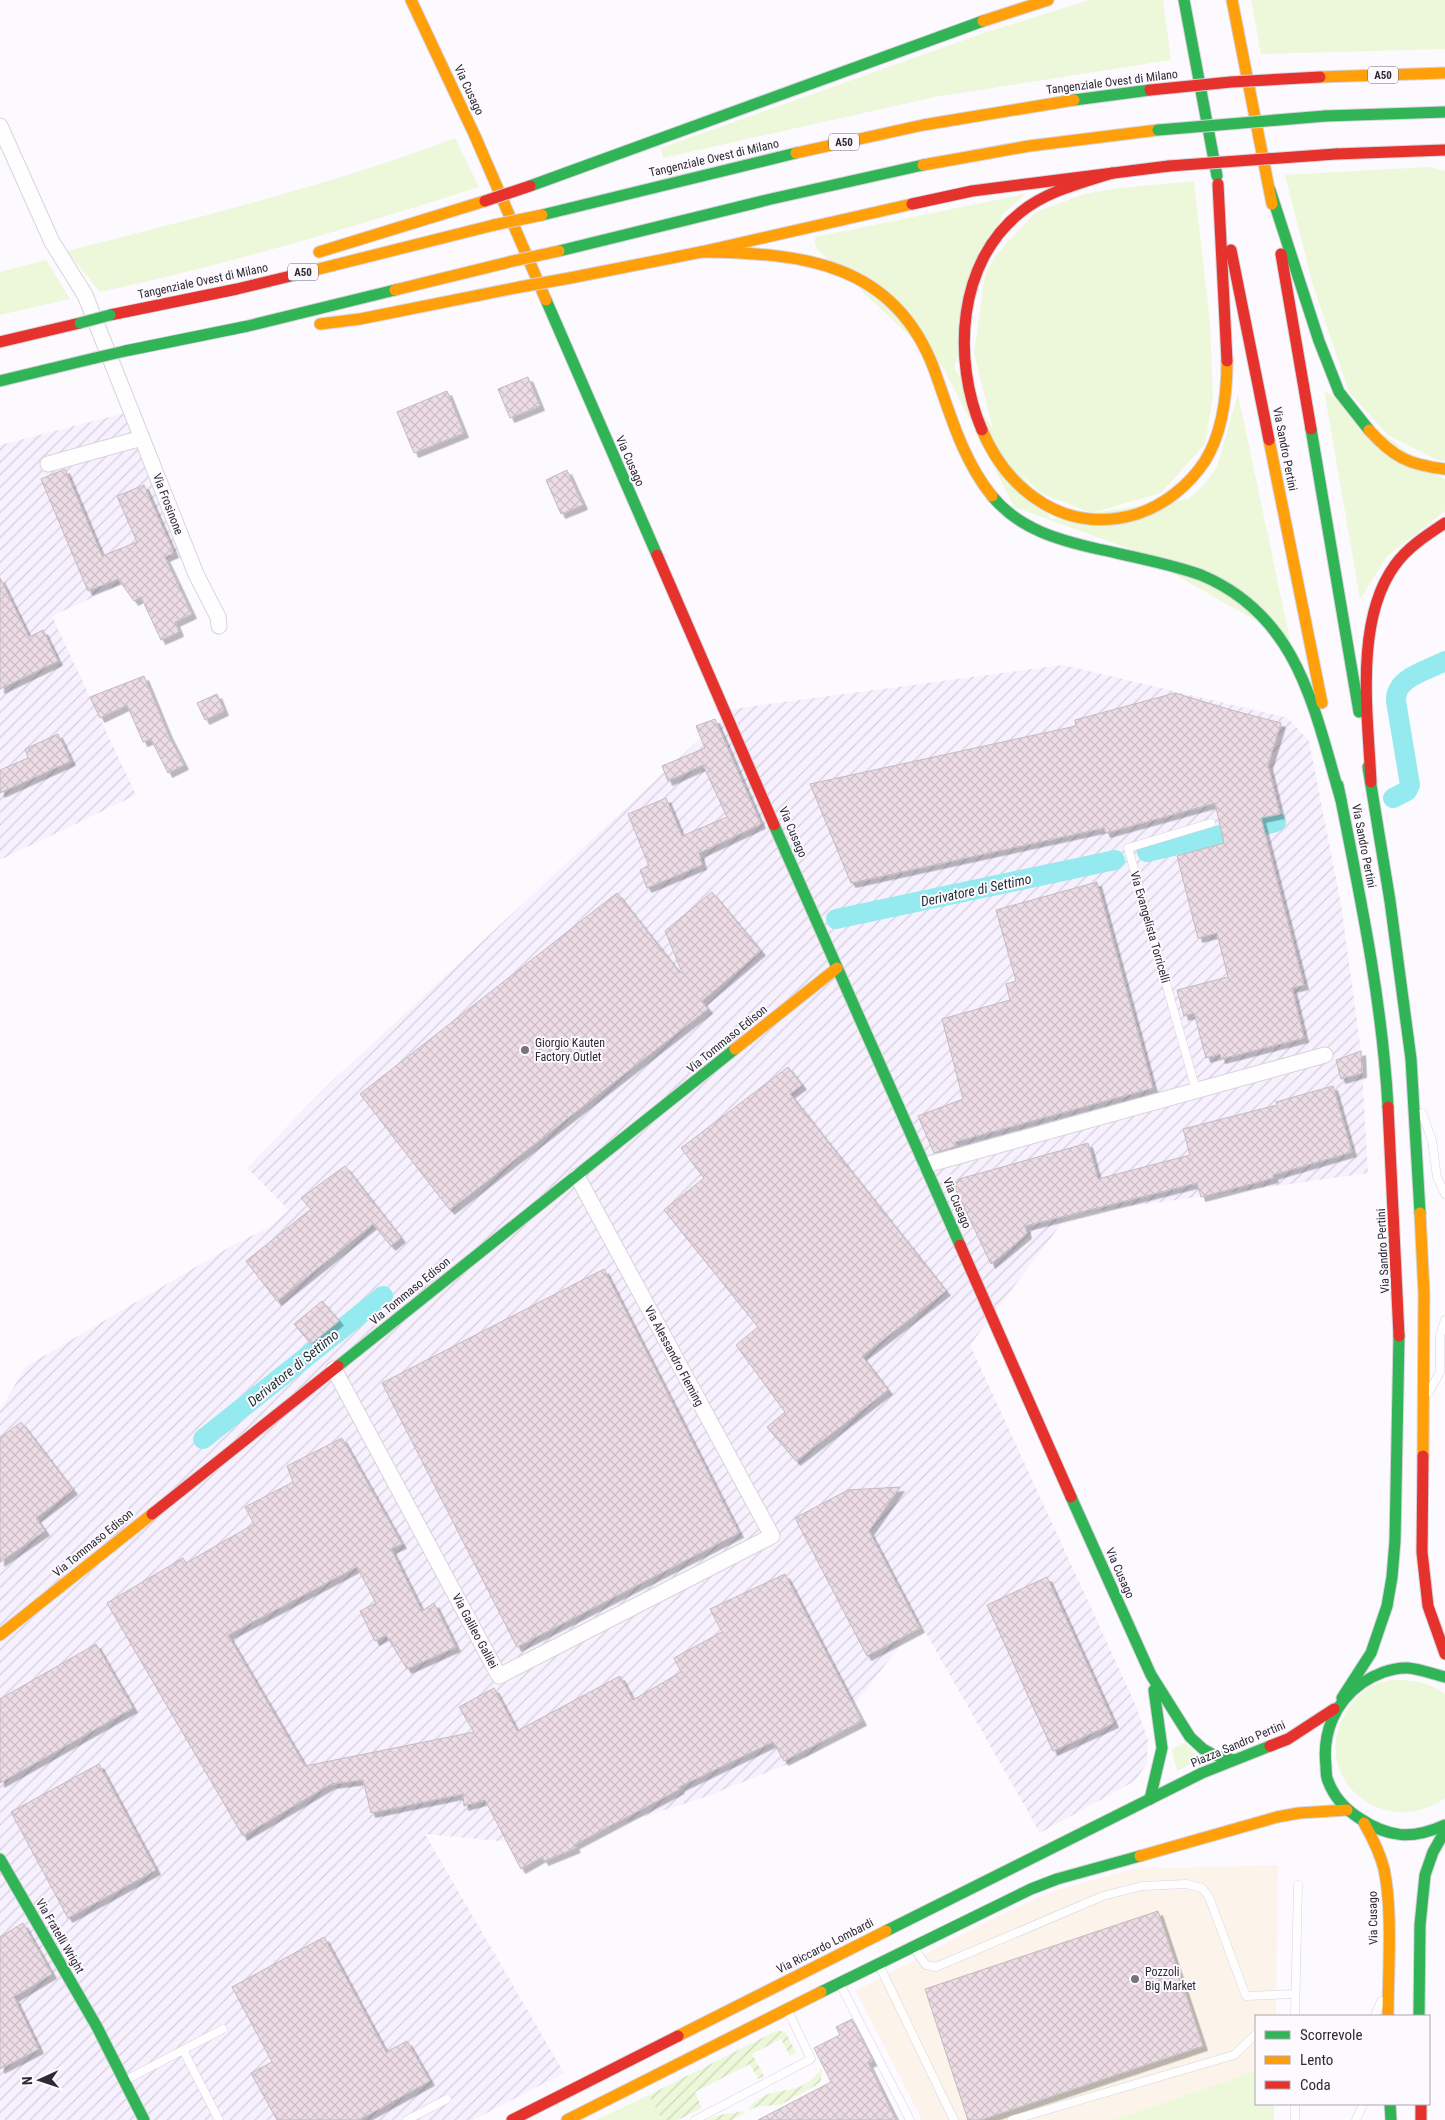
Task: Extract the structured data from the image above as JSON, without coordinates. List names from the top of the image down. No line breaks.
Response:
{"streets":{"main road":["A50","Tangenziale Ovest di Milano","Via Cusago","Via Sandro Pertini","Via Tommaso Edison","Piazza Sandro Pertini","Via Fratelli Wright","Via Riccardo Lombardi"],"street":["Via Frosinone","Via Alessandro Fleming","Via Galileo Galilei"],"lane":["Via Evangelista Torricelli"]},"crossings":[["Via Cusago","Via Tommaso Edison"],["Via Cusago","Piazza Sandro Pertini"],["Via Cusago","Via Riccardo Lombardi"],["Via Sandro Pertini","Piazza Sandro Pertini"],["Via Tommaso Edison","Via Alessandro Fleming"],["Via Tommaso Edison","Via Galileo Galilei"],["Via Alessandro Fleming","Via Galileo Galilei"],["Piazza Sandro Pertini","Via Riccardo Lombardi"]],"water":["Derivatore di Settimo"],"places":["Giorgio Kauten Factory Outlet","Pozzoli Big Market"],"legend":["Scorrevole","Lento","Coda"],"north":"left"}
